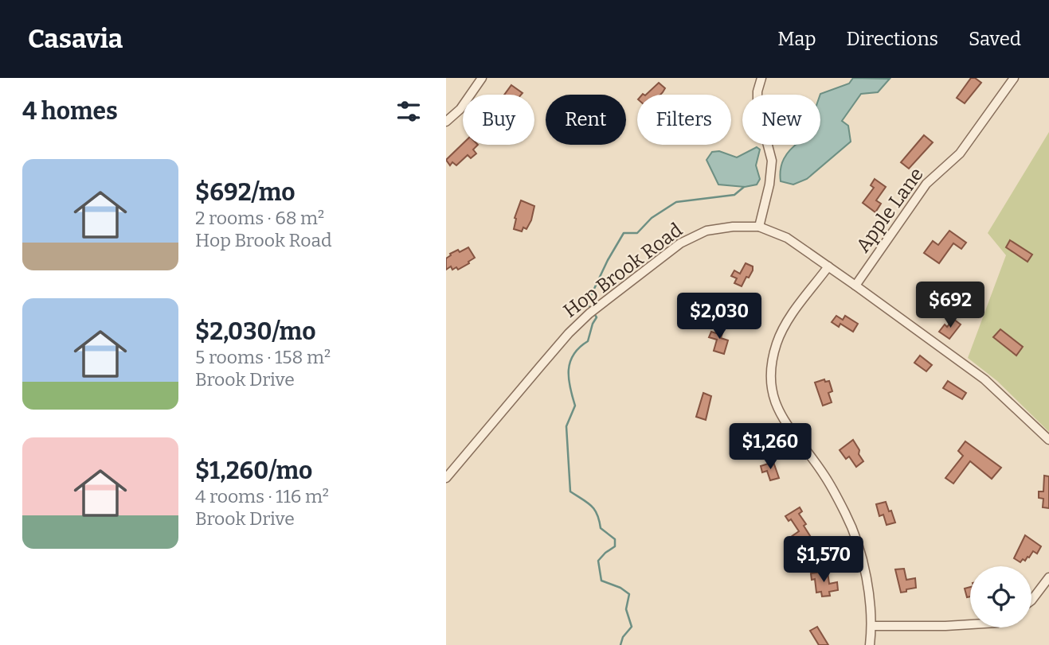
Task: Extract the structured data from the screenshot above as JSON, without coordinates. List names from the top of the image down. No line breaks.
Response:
{"streets":{"street":["Apple Lane","Hop Brook Road"]},"crossings":[["Apple Lane","Hop Brook Road"]],"page":{"header":"Casavia","nav":["Map","Directions","Saved"],"heading":"4 homes","chip":["Buy","Rent","Filters","New"],"list":[{"name":"$692/mo","note":"2 rooms · 68 m² · Hop Brook Road"},{"name":"$2,030/mo","note":"5 rooms · 158 m² · Brook Drive"},{"name":"$1,260/mo","note":"4 rooms · 116 m² · Brook Drive"}],"price":["$692","$2,030","$1,260","$1,570"]}}
